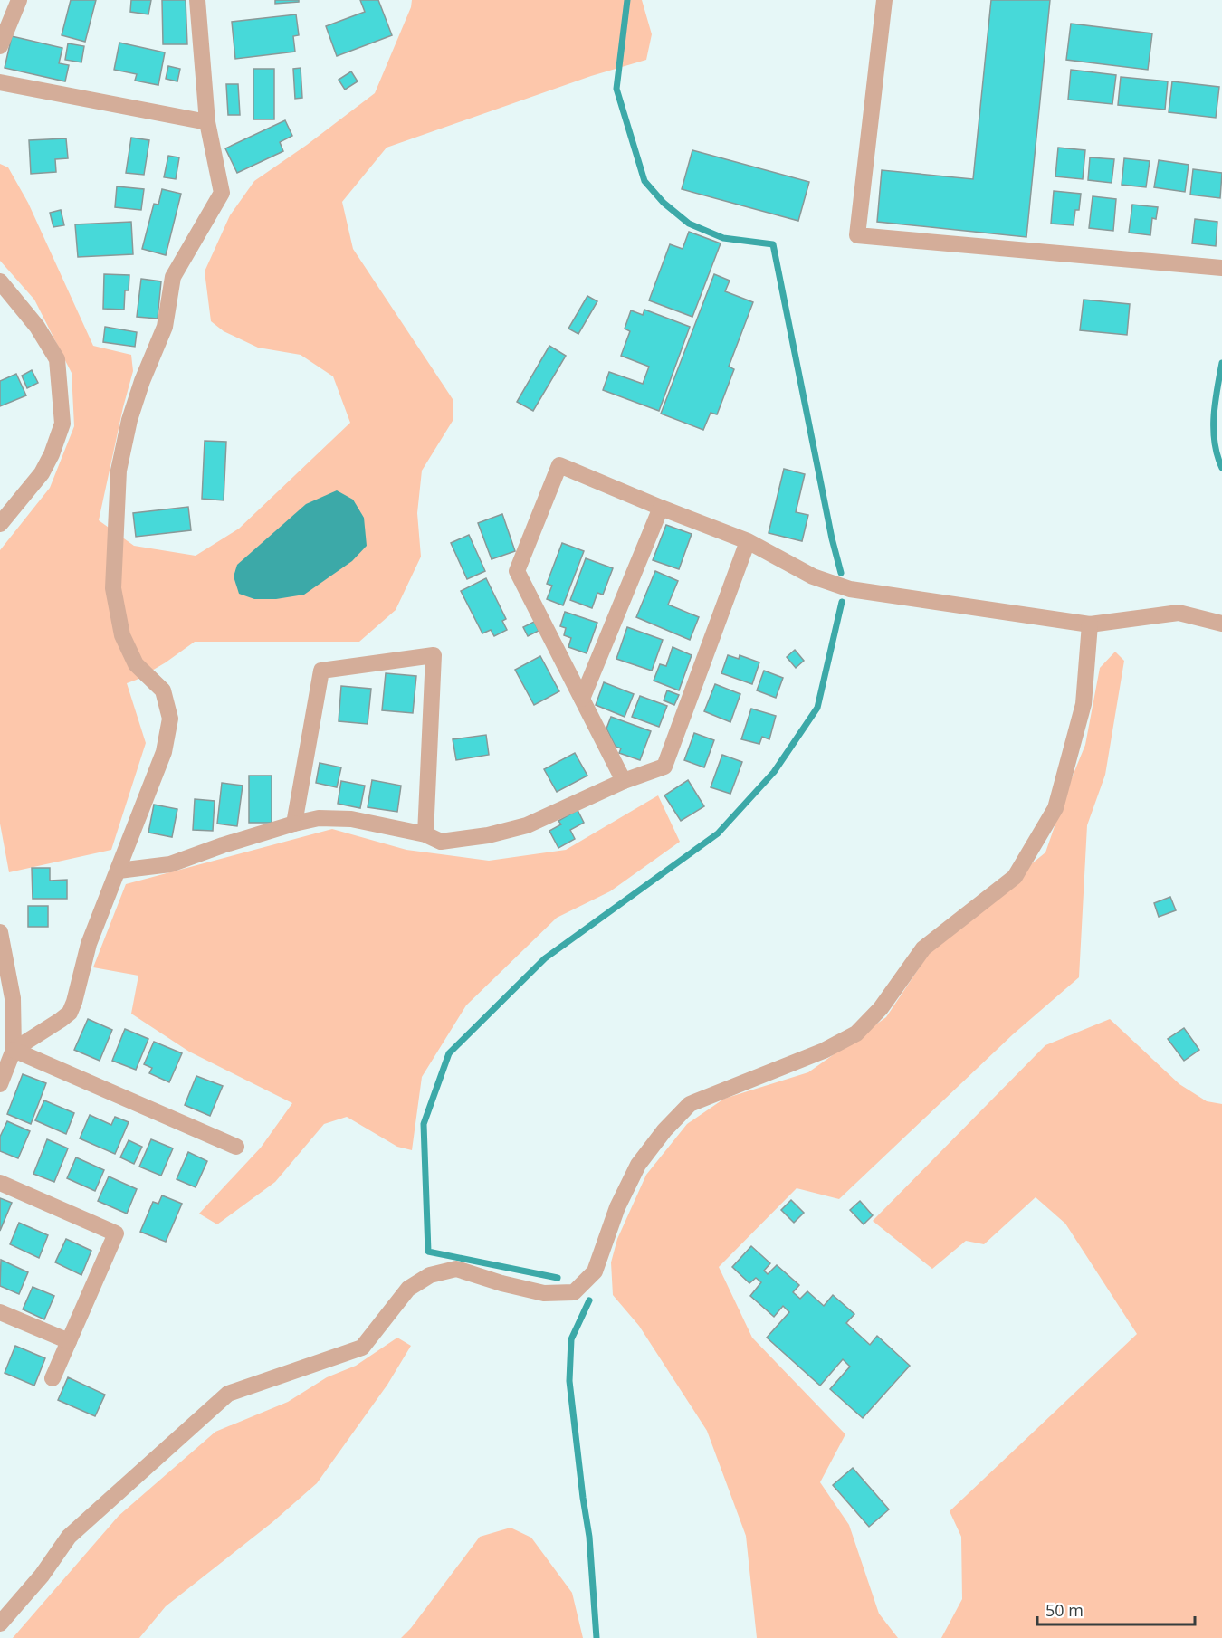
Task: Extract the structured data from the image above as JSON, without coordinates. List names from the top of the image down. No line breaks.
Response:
{"scale_bar":"50 m"}
